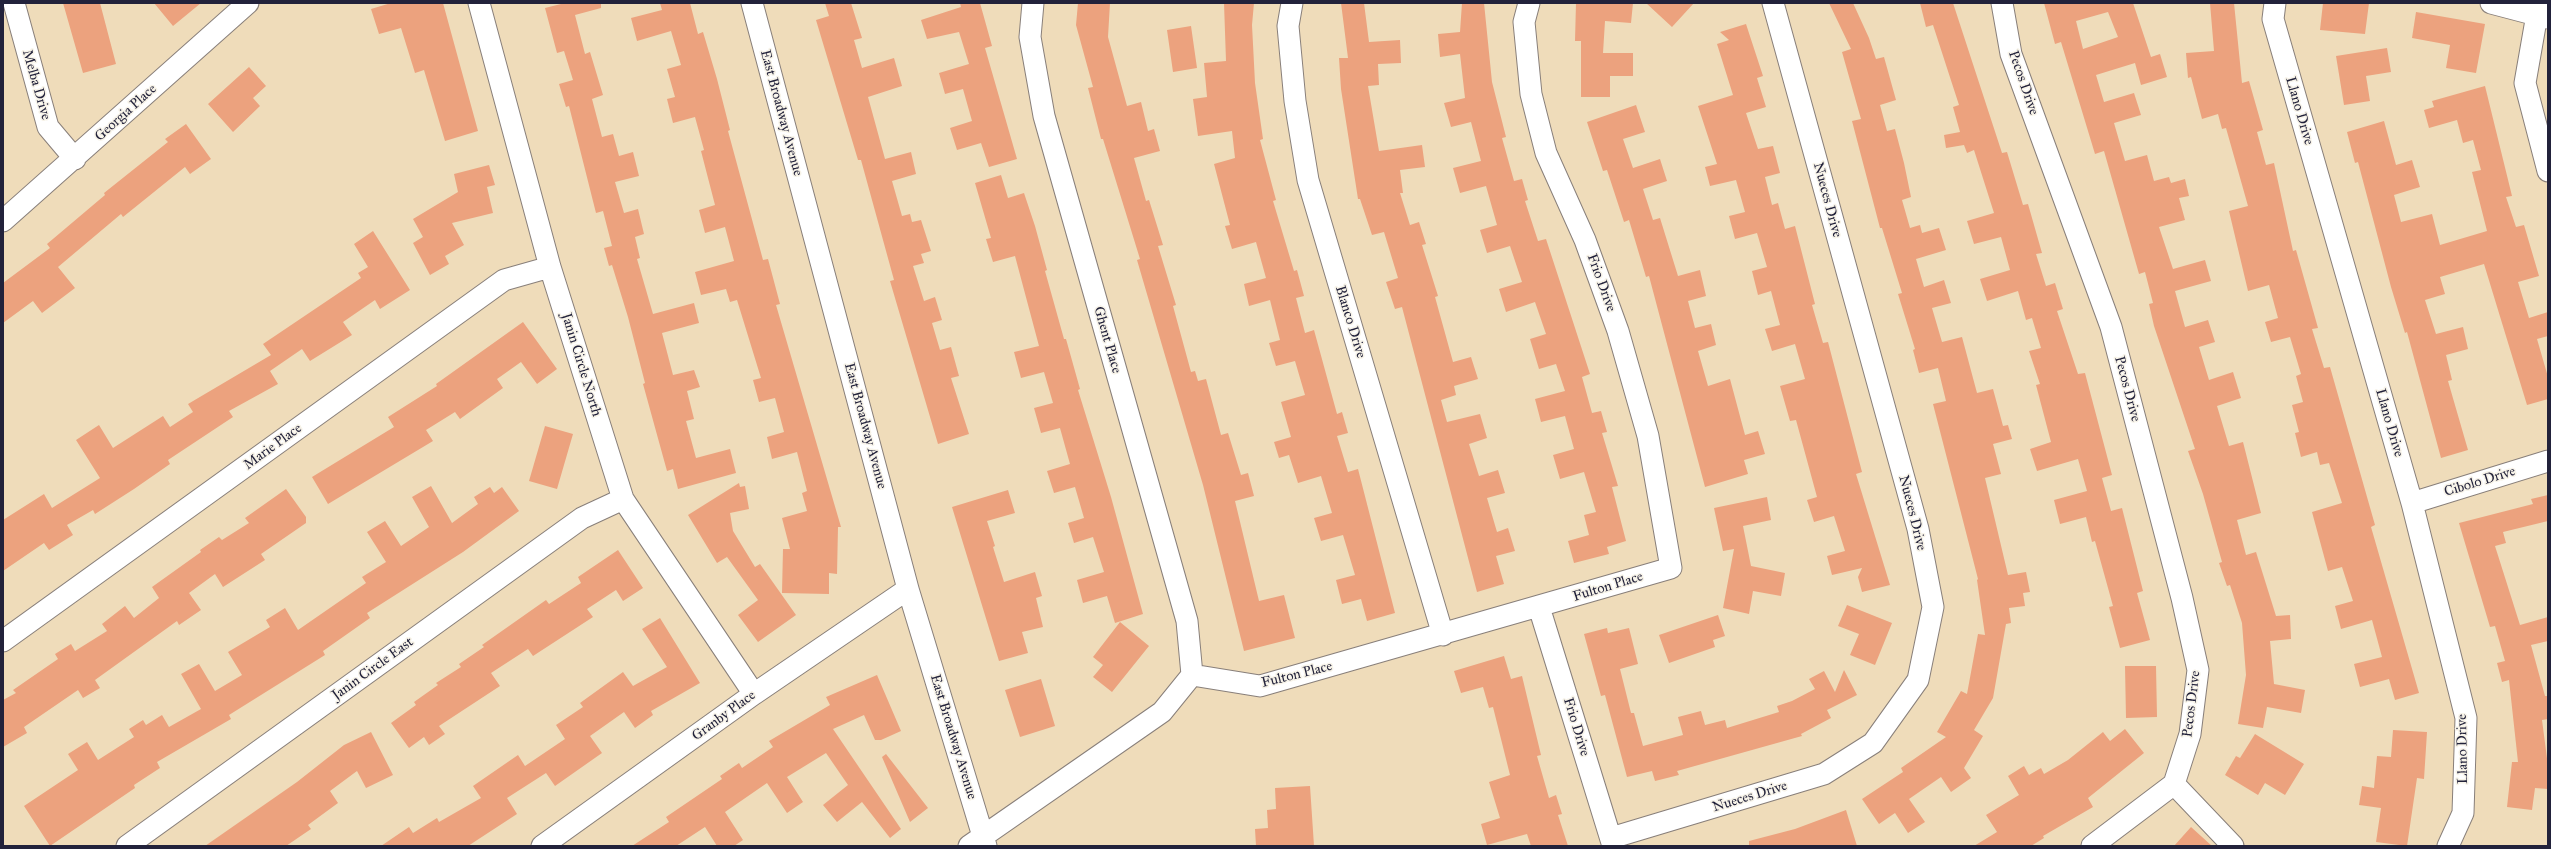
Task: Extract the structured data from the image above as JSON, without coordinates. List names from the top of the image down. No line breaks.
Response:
{"streets":{"street":["Pecos Drive","Melba Drive","Llano Drive","Georgia Place","East Broadway Avenue","Nueces Drive","Frio Drive","Blanco Drive","Ghent Place","Janin Circle North","Marie Place","Cibolo Drive","Fulton Place","Janin Circle East","Granby Place"]},"crossings":[["Melba Drive","Georgia Place"],["Llano Drive","Cibolo Drive"],["East Broadway Avenue","Granby Place"],["Nueces Drive","Frio Drive"],["Frio Drive","Fulton Place"],["Blanco Drive","Fulton Place"],["Ghent Place","Fulton Place"],["Janin Circle North","Marie Place"],["Janin Circle North","Janin Circle East"],["Janin Circle North","Granby Place"]]}
